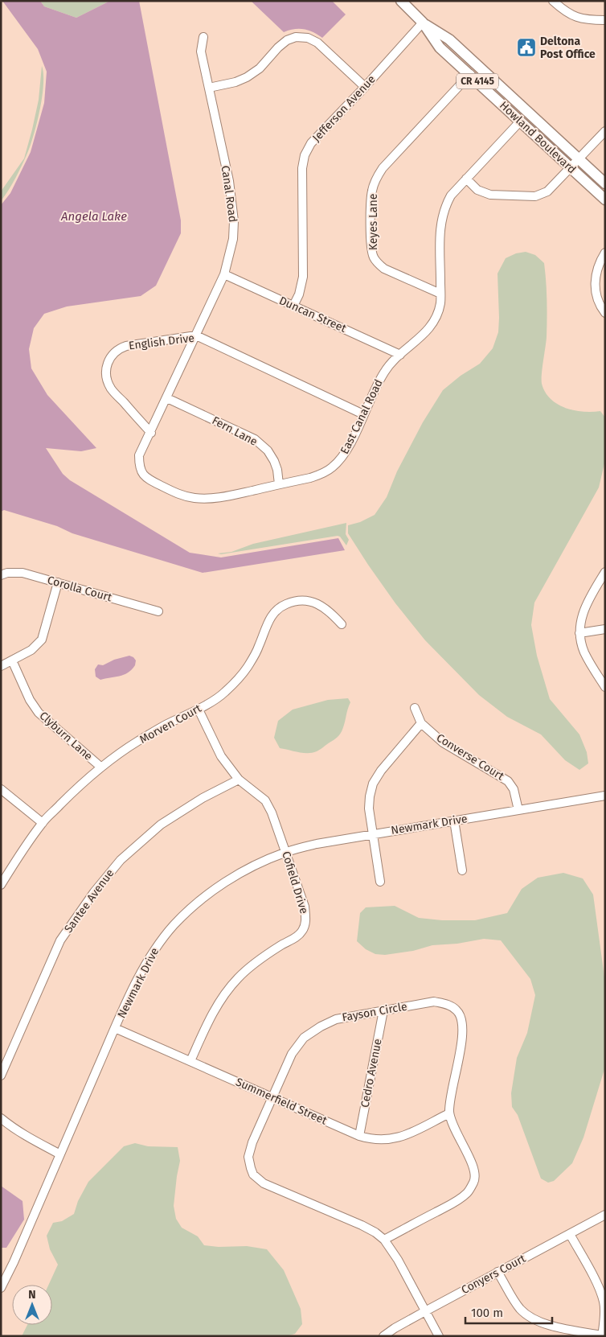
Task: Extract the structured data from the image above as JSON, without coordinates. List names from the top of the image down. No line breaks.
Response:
{"streets":{"main road":["CR 4145","Howland Boulevard"],"street":["Jefferson Avenue","Canal Road","Keyes Lane","Duncan Street","English Drive","East Canal Road","Fern Lane","Corolla Court","Morven Court","Clyburn Lane","Converse Court","Newmark Drive","Cofield Drive","Santee Avenue","Fayson Circle","Cedro Avenue","Summerfield Street","Conyers Court"]},"crossings":[["Jefferson Avenue","Howland Boulevard"],["Jefferson Avenue","Duncan Street"],["Howland Boulevard","Keyes Lane"],["Howland Boulevard","East Canal Road"],["Canal Road","Duncan Street"],["Canal Road","English Drive"],["Canal Road","East Canal Road"],["Canal Road","Fern Lane"],["Keyes Lane","East Canal Road"],["Duncan Street","East Canal Road"],["English Drive","East Canal Road"],["East Canal Road","Fern Lane"],["Morven Court","Clyburn Lane"],["Morven Court","Cofield Drive"],["Converse Court","Newmark Drive"],["Newmark Drive","Cofield Drive"],["Newmark Drive","Summerfield Street"],["Cofield Drive","Santee Avenue"],["Cofield Drive","Summerfield Street"],["Fayson Circle","Cedro Avenue"],["Fayson Circle","Summerfield Street"],["Fayson Circle","Conyers Court"],["Cedro Avenue","Summerfield Street"]],"water":["Angela Lake"],"places":{"public building":["Deltona Post Office"]},"scale_bar":"100 m","north":"top"}
